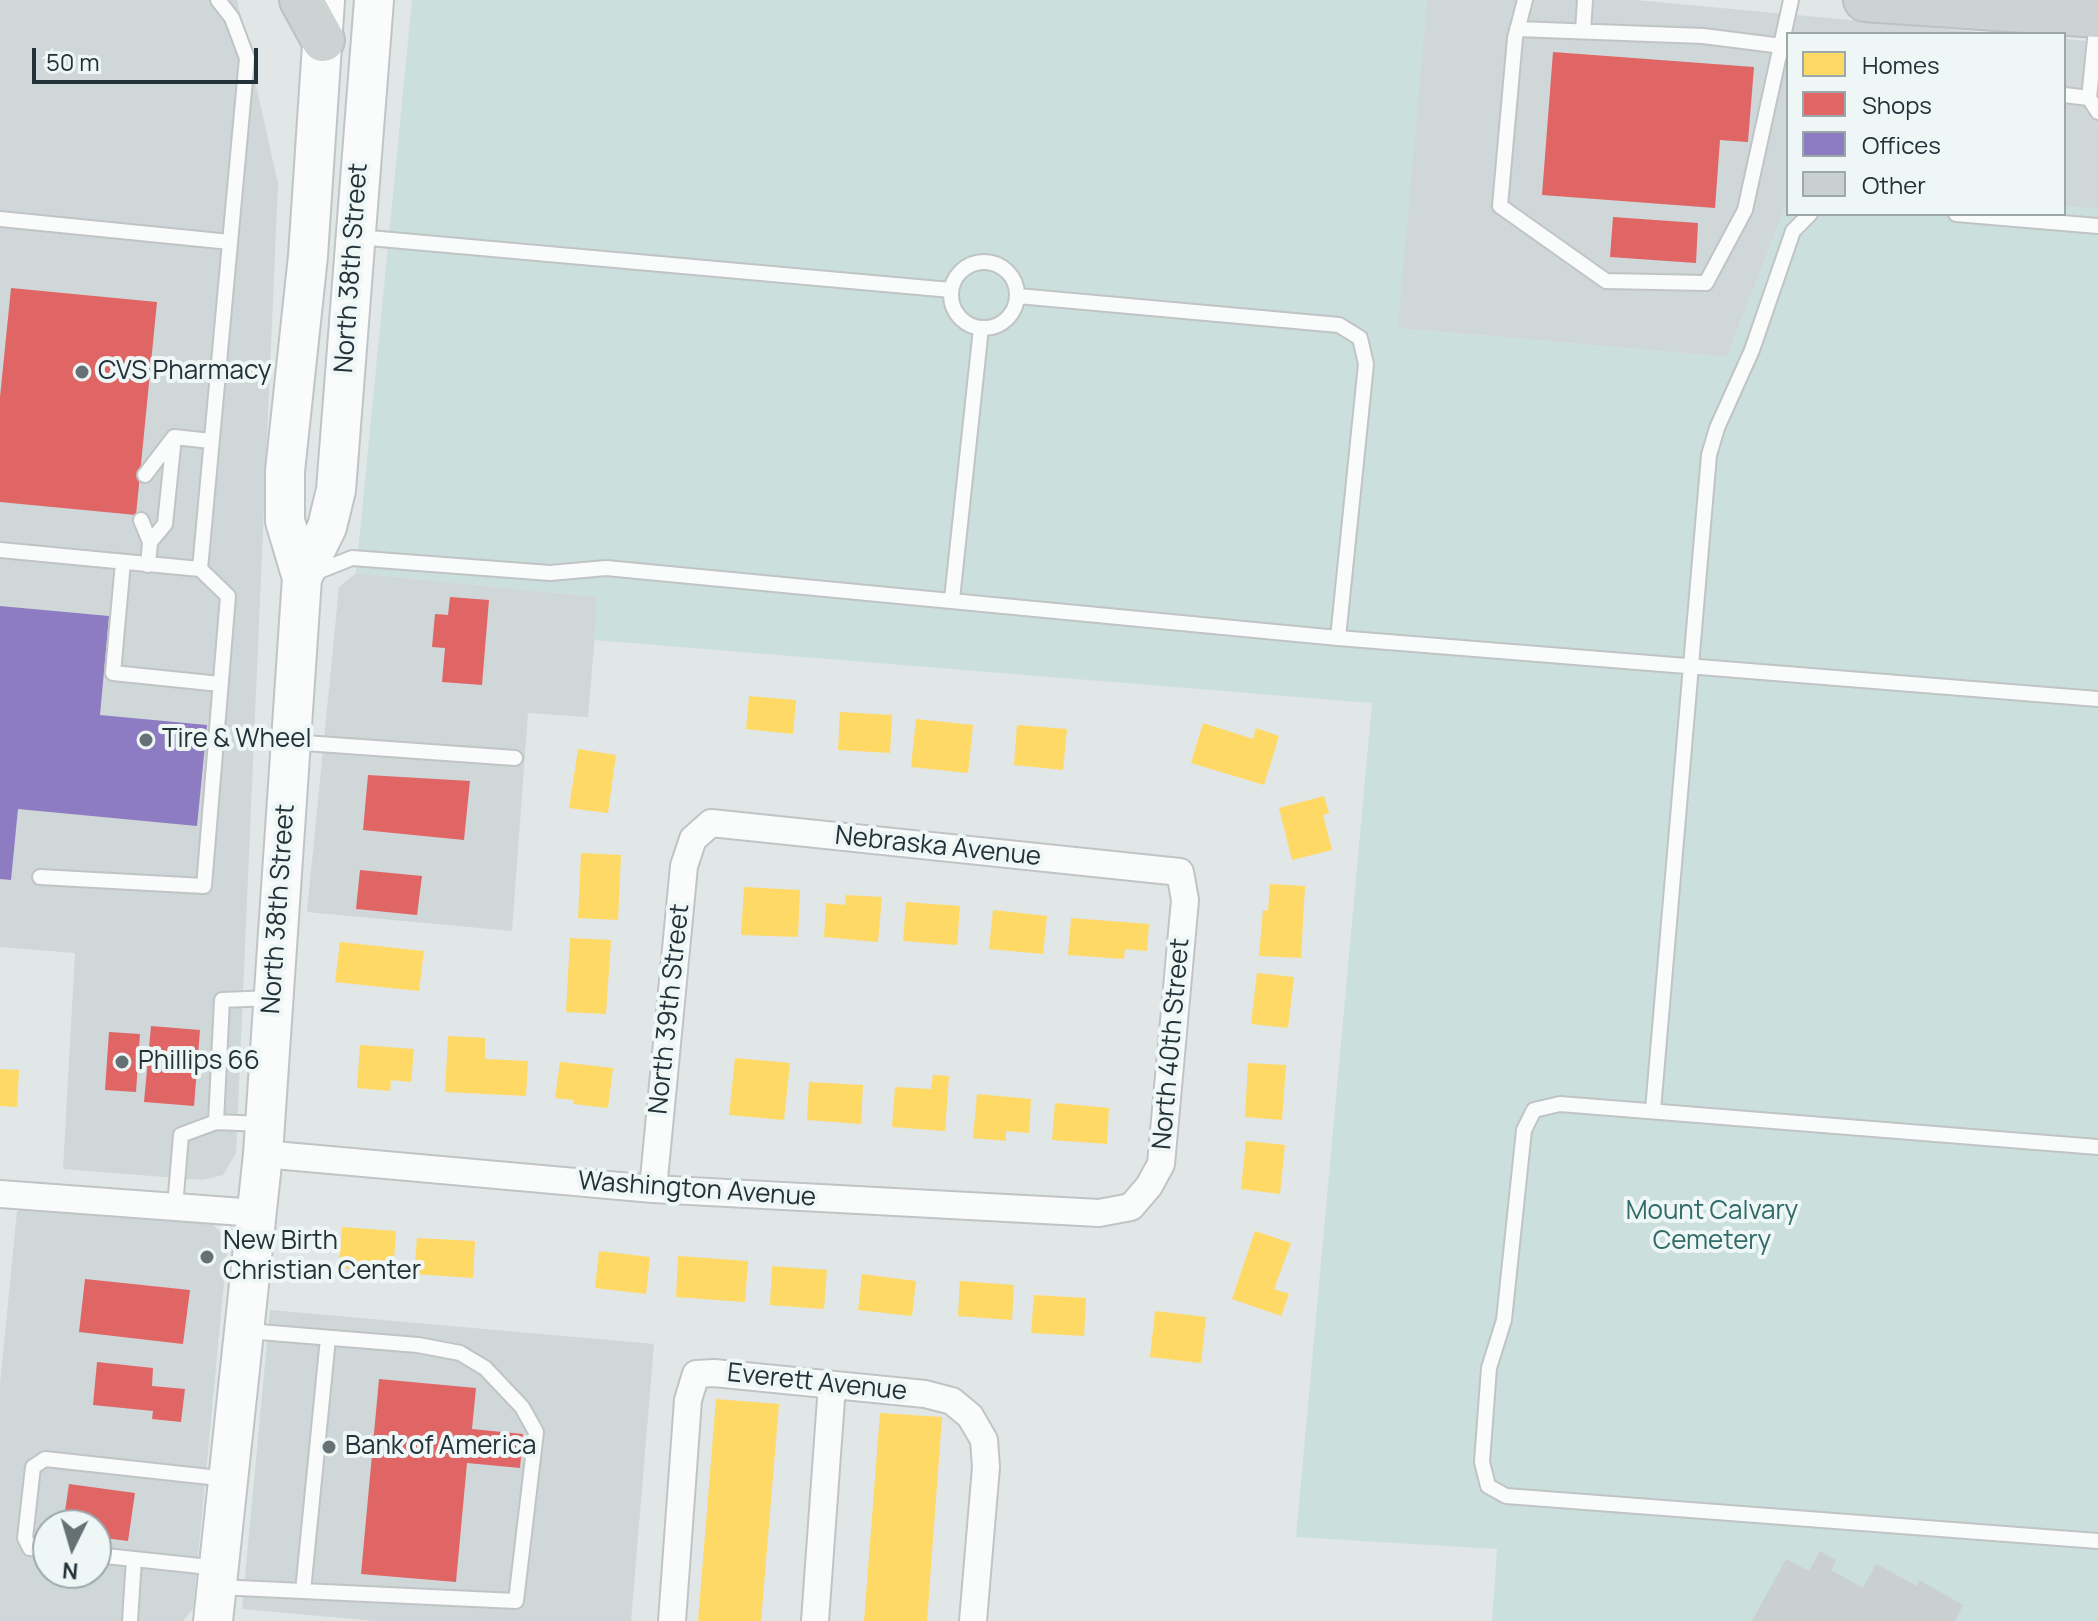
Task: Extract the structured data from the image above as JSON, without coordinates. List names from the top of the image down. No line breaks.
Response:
{"streets":{"main road":["North 38th Street"],"street":["Nebraska Avenue","North 39th Street","North 40th Street","Washington Avenue","Everett Avenue"]},"crossings":[["North 38th Street","Washington Avenue"],["Nebraska Avenue","North 39th Street"],["Nebraska Avenue","North 40th Street"],["North 39th Street","Washington Avenue"],["North 40th Street","Washington Avenue"]],"parks":["Mount Calvary Cemetery"],"places":["CVS Pharmacy","Tire & Wheel","Phillips 66","New Birth Christian Center","Bank of America"],"legend":["Homes","Shops","Offices","Other"],"scale_bar":"50 m","north":"bottom"}
